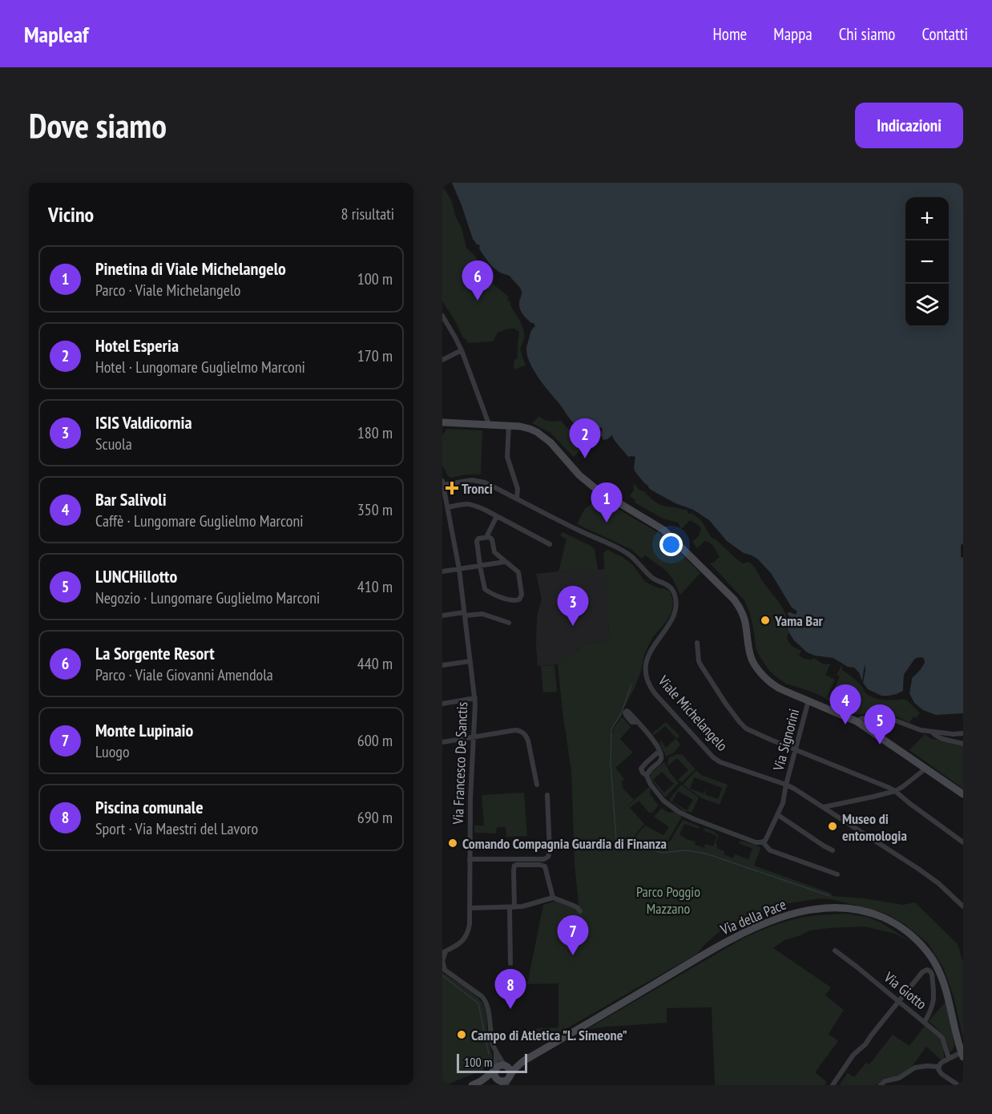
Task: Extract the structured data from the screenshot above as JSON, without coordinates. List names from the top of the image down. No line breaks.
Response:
{"streets":{"street":["Viale Michelangelo","Via Signorini","Via Francesco De Sanctis","Via della Pace","Via Giotto"]},"crossings":[["Viale Michelangelo","Via Signorini"],["Viale Michelangelo","Via Francesco De Sanctis"]],"parks":["Parco Poggio Mazzano"],"places":{"health":["Tronci"],"other":["Yama Bar","Museo di entomologia","Comando Compagnia Guardia di Finanza","Campo di Atletica \"L. Simeone\""]},"scale_bar":"100 m","page":{"header":"Mapleaf","nav":["Home","Mappa","Chi siamo","Contatti"],"buttons":"Indicazioni","title":"Dove siamo","heading":["Vicino","8 risultati"],"map_buttons":["+","−"],"list":[{"mark":"1","name":"Pinetina di Viale Michelangelo","note":"Parco · Viale Michelangelo","value":"100 m"},{"mark":"2","name":"Hotel Esperia","note":"Hotel · Lungomare Guglielmo Marconi","value":"170 m"},{"mark":"3","name":"ISIS Valdicornia","note":"Scuola","value":"180 m"},{"mark":"4","name":"Bar Salivoli","note":"Caffè · Lungomare Guglielmo Marconi","value":"350 m"},{"mark":"5","name":"LUNCHillotto","note":"Negozio · Lungomare Guglielmo Marconi","value":"410 m"},{"mark":"6","name":"La Sorgente Resort","note":"Parco · Viale Giovanni Amendola","value":"440 m"},{"mark":"7","name":"Monte Lupinaio","note":"Luogo","value":"600 m"},{"mark":"8","name":"Piscina comunale","note":"Sport · Via Maestri del Lavoro","value":"690 m"}],"pins":["6","2","1","3","4","5","7","8"],"scale":"100 m"}}
